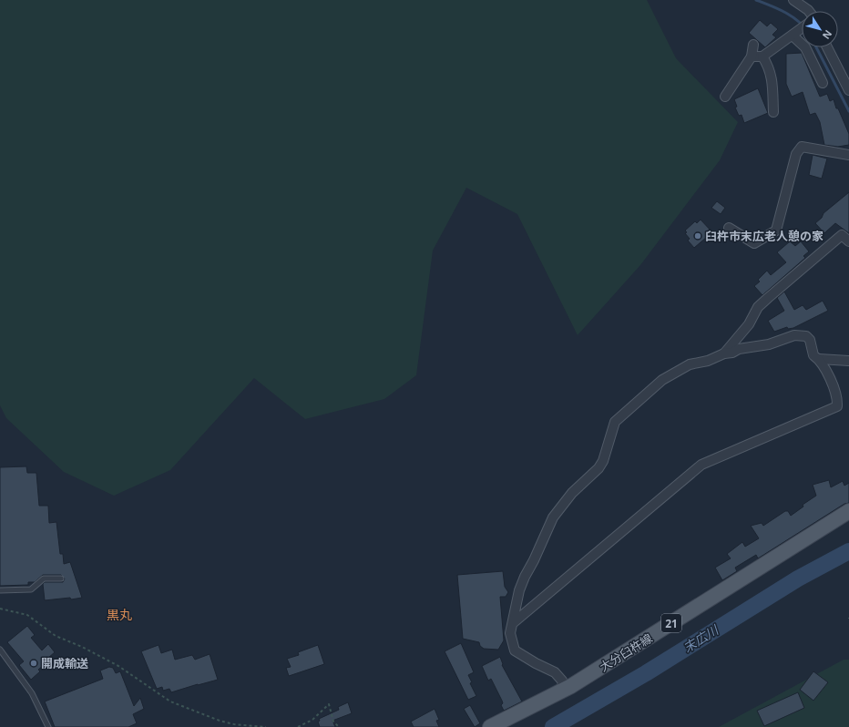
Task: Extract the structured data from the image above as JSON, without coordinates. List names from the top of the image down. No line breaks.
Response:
{"streets":{"main road":["21","大分臼杵線"]},"districts":["黒丸"],"water":["末広川"],"places":["臼杵市末広老人憩の家","開成輸送"],"north":"bottom right"}
